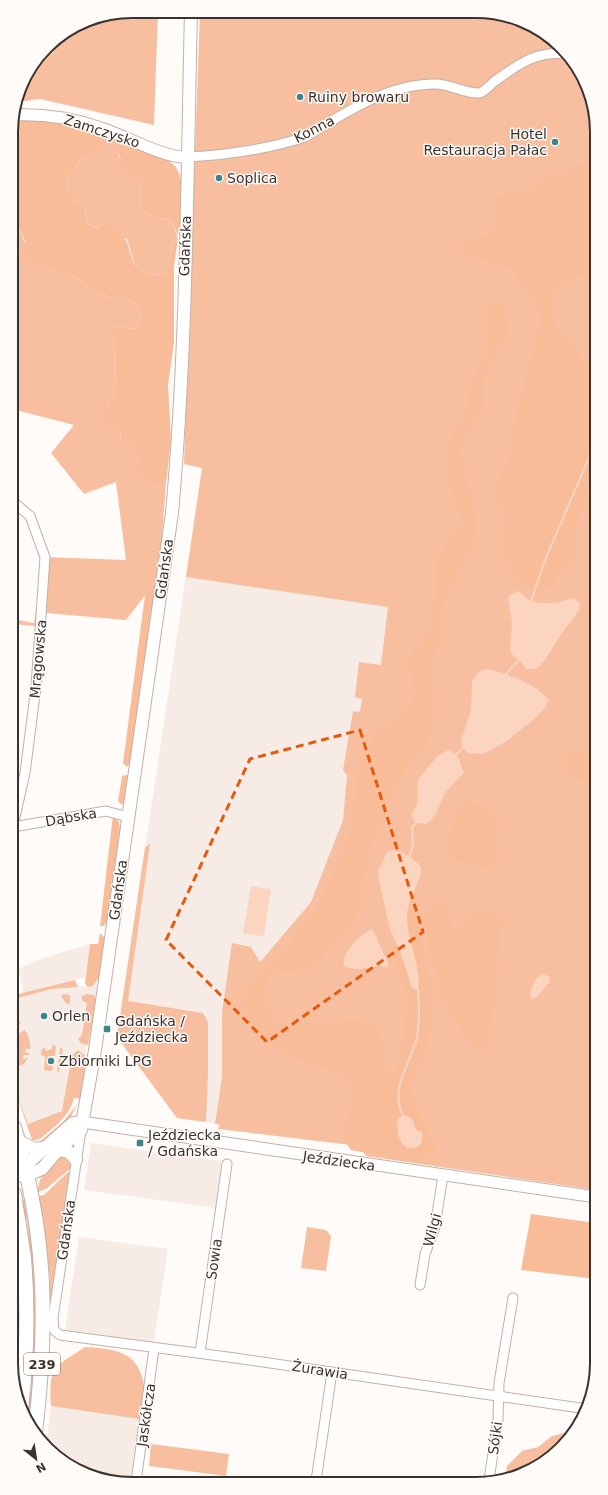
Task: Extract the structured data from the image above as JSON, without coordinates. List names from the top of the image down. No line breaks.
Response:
{"streets":{"main road":["Gdańska","239"],"street":["Konna","Zamczysko","Mrągowska","Dąbska","Jeździecka","Wilgi","Sowia","Żurawia","Jaskółcza","Sójki"]},"crossings":[["Konna","Zamczysko"],["Konna","Gdańska"],["Zamczysko","Gdańska"],["Gdańska","Dąbska"],["Gdańska","Jeździecka"],["Gdańska","Żurawia"],["Jeździecka","Wilgi"],["Sowia","Żurawia"],["Żurawia","Jaskółcza"],["Żurawia","Sójki"]],"places":{"other":["Ruiny browaru","Hotel Restauracja Pałac","Soplica","Orlen","Zbiorniki LPG"],"transit":["Gdańska / Jeździecka","Jeździecka / Gdańska"]},"north":"bottom right"}
